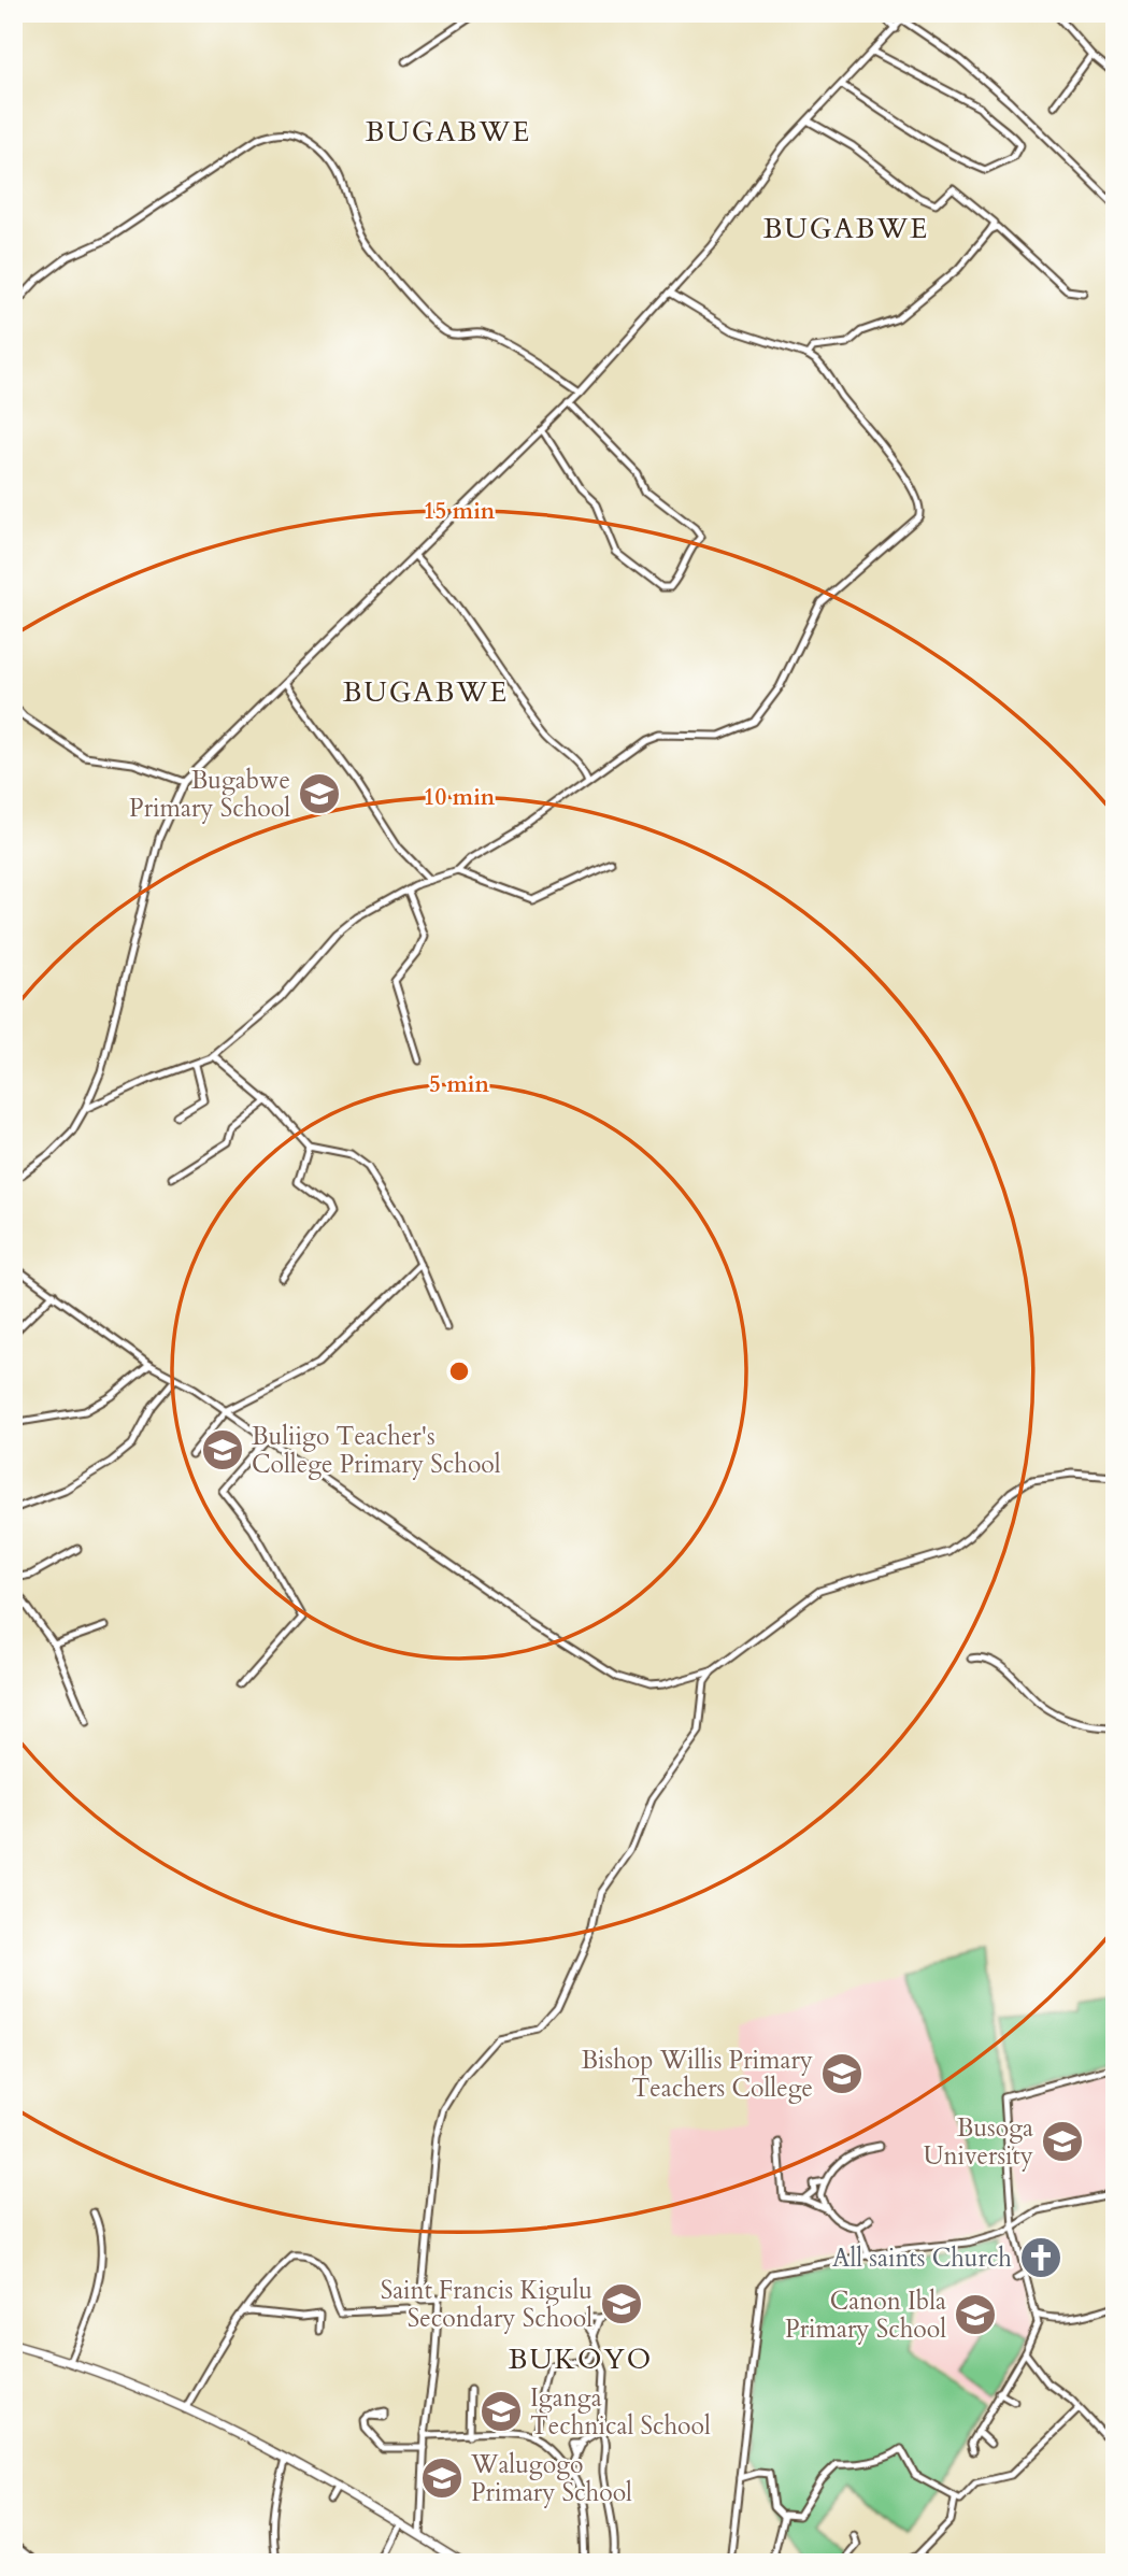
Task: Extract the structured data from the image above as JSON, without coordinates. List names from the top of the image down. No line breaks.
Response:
{"districts":["BUGABWE","BUGABWE","BUGABWE","BUKOYO"],"places":{"school or university":["Bugabwe Primary School","Buliigo Teacher's College Primary School","Bishop Willis Primary Teachers College","Busoga University","Saint Francis Kigulu Secondary School","Canon Ibla Primary School","Iganga Technical School","Walugogo Primary School"],"church":["All saints Church"]},"rings":["15 min","10 min","5 min"]}
